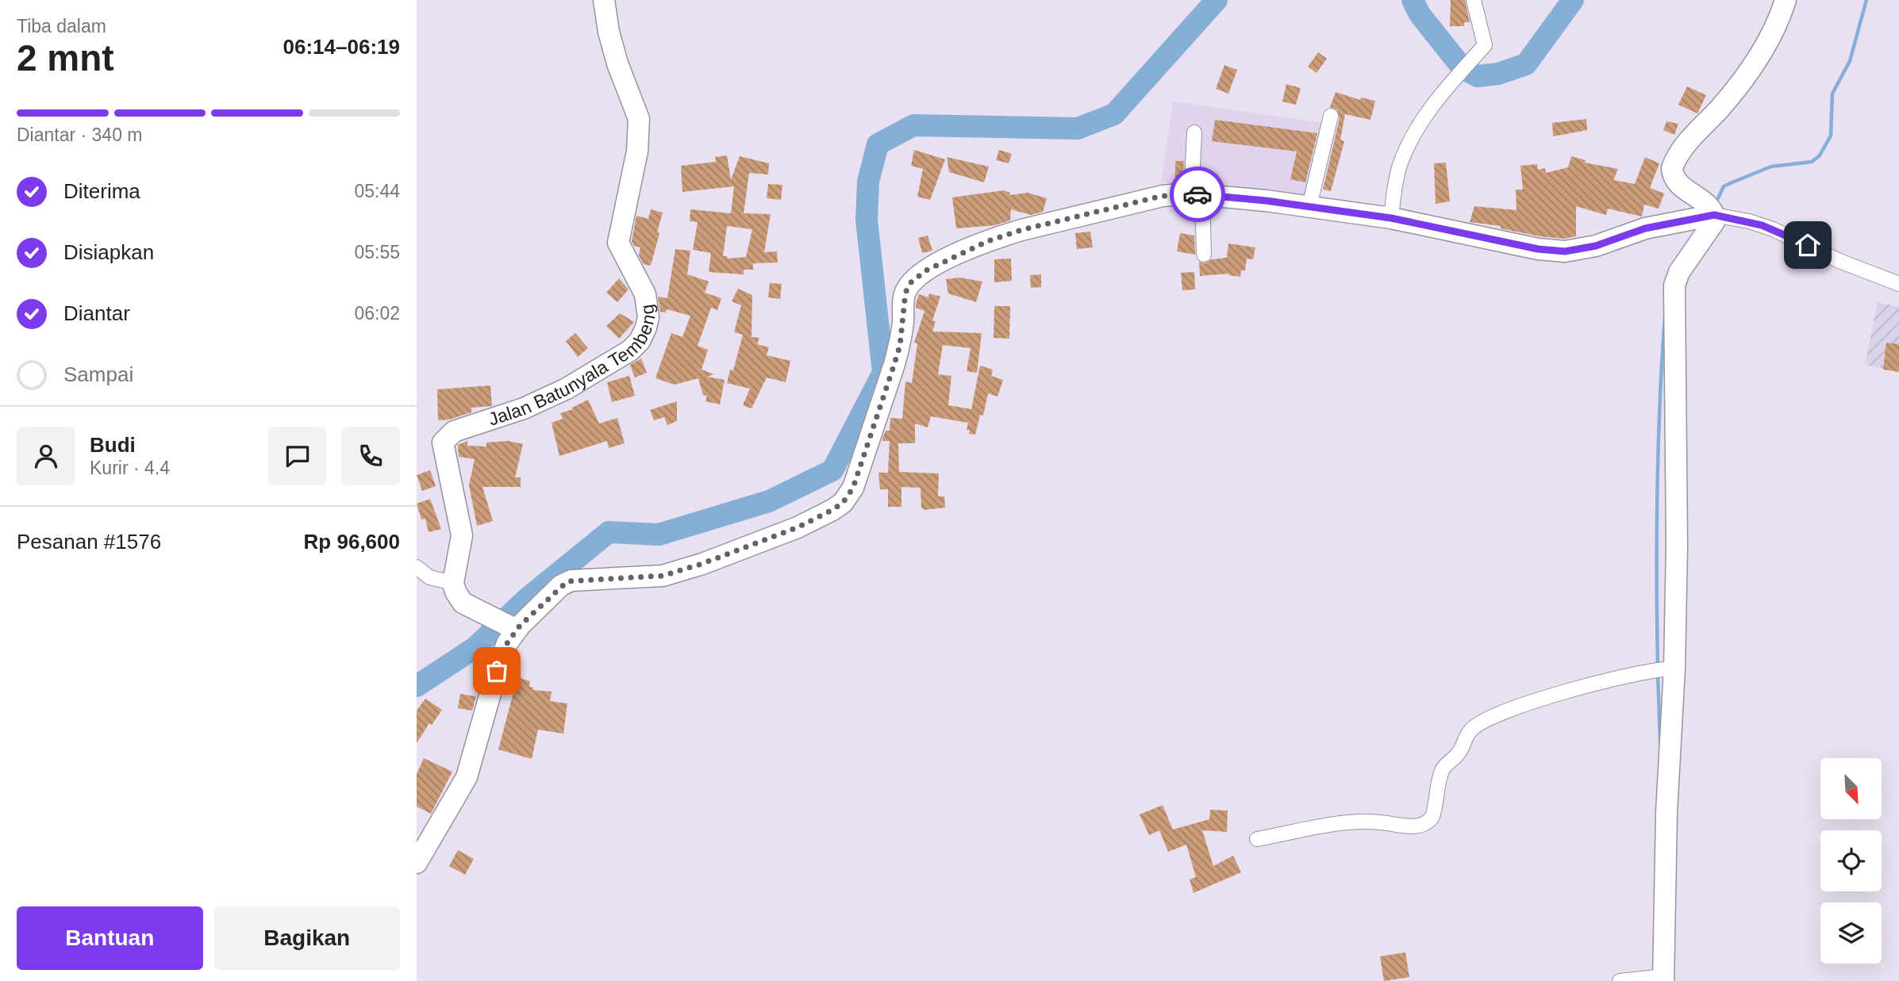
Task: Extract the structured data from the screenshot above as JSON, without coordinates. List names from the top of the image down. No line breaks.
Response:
{"streets":{"street":["Jalan Batunyala Tembeng"]},"north":"bottom right","page":{"heading":["2 mnt","Tiba dalam","06:14–06:19"],"panel":["Budi","Kurir · 4.4","Pesanan #1576","Rp 96,600"],"bar":"Diantar · 340 m","list":[["Diterima","05:44"],["Disiapkan","05:55"],["Diantar","06:02"],"Sampai"],"buttons":["Bantuan","Bagikan"]}}
